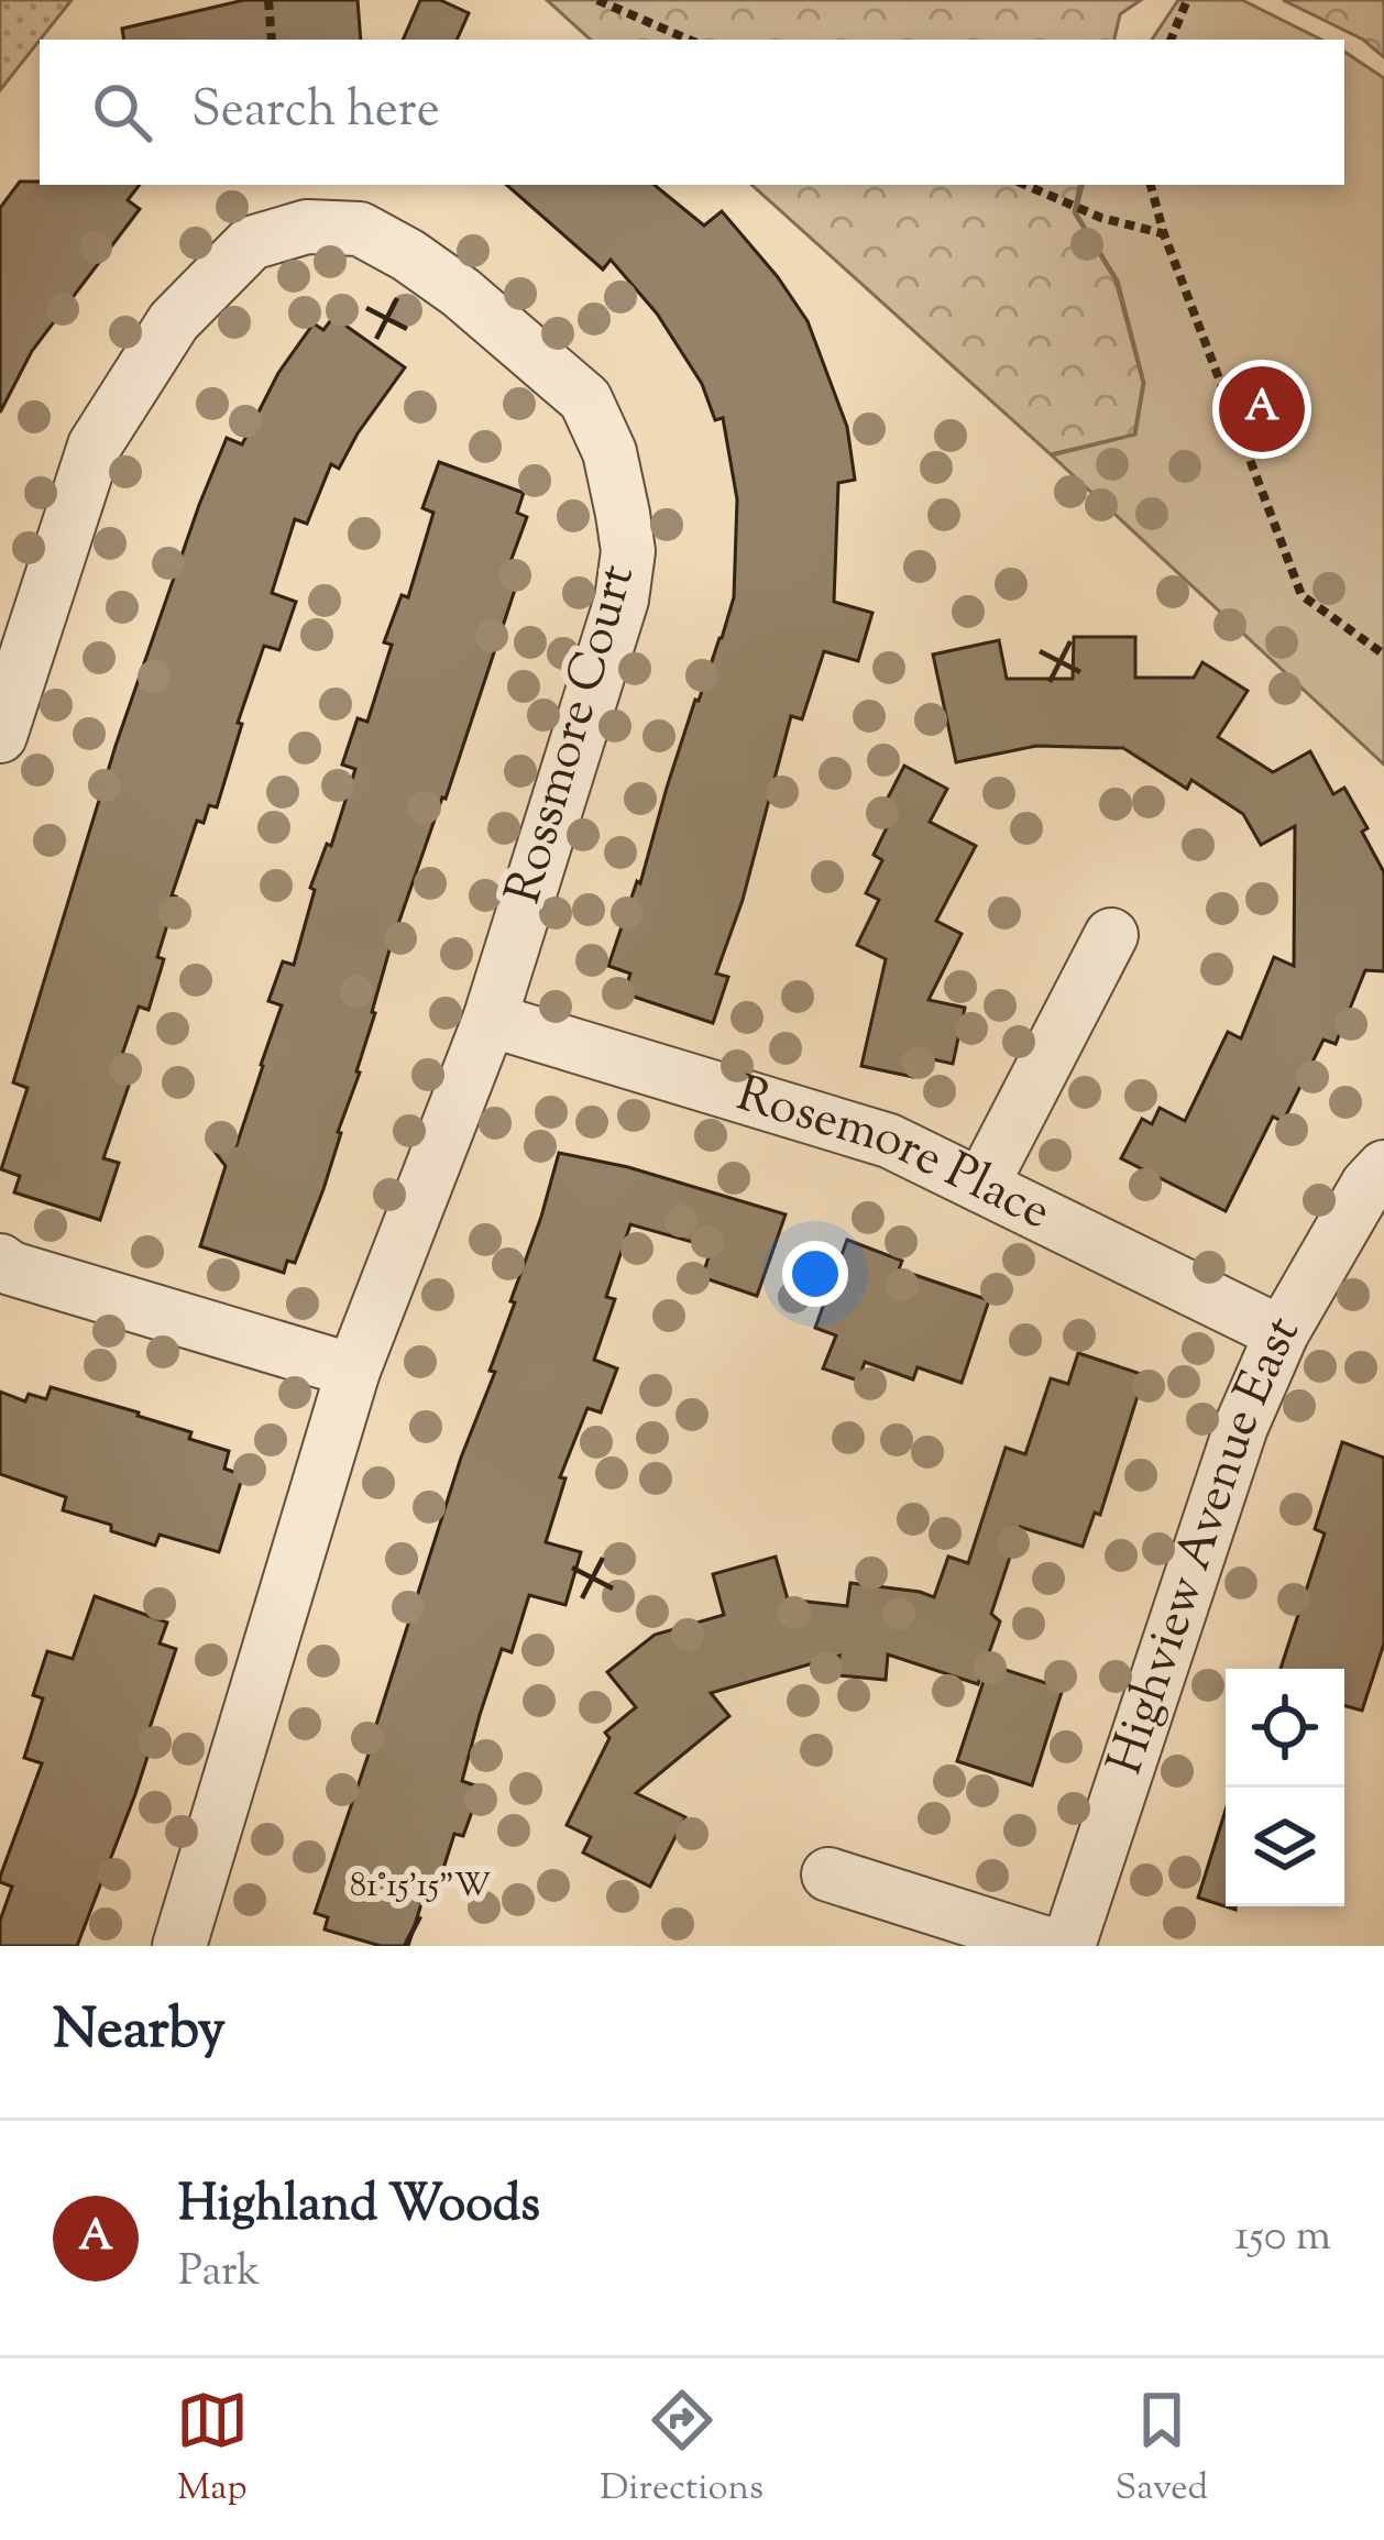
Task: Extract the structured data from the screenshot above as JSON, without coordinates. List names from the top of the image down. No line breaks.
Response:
{"streets":{"street":["Rossmore Court","Rosemore Place","Highview Avenue East"]},"crossings":[["Rossmore Court","Rosemore Place"],["Rosemore Place","Highview Avenue East"]],"page":{"search":"Search here","pins":"A","heading":"Nearby","list":[{"mark":"A","name":"Highland Woods","note":"Park","value":"150 m"}],"nav":["Map","Directions","Saved"]},"coordinates":["81°15'15\"W"]}
